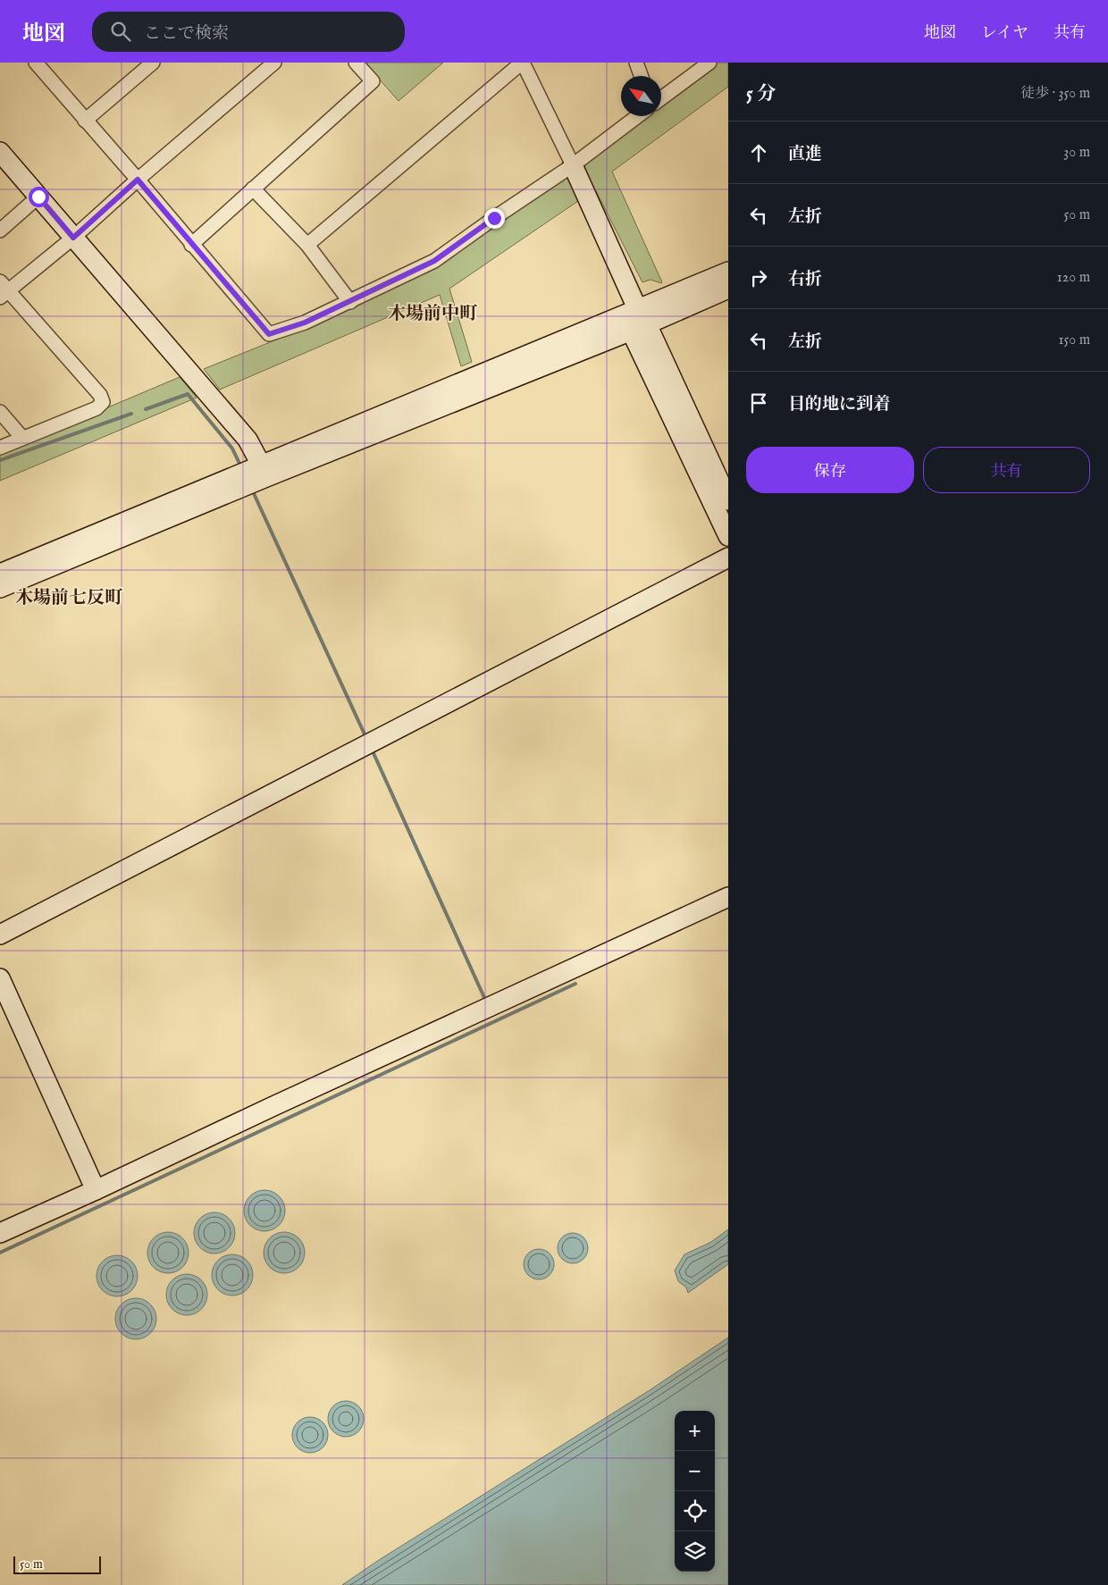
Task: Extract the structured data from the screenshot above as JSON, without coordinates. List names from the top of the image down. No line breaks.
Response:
{"districts":["木場前中町","木場前七反町"],"scale_bar":"50 m","north":"top left","page":{"header":"地図","search":"ここで検索","nav":["地図","レイヤ","共有"],"heading":["5 分","徒歩 · 350 m"],"list":[["直進","30 m"],["左折","50 m"],["右折","120 m"],["左折","150 m"],"目的地に到着"],"buttons":["保存","共有"],"map_buttons":["+","−"],"scale":"50 m"}}
